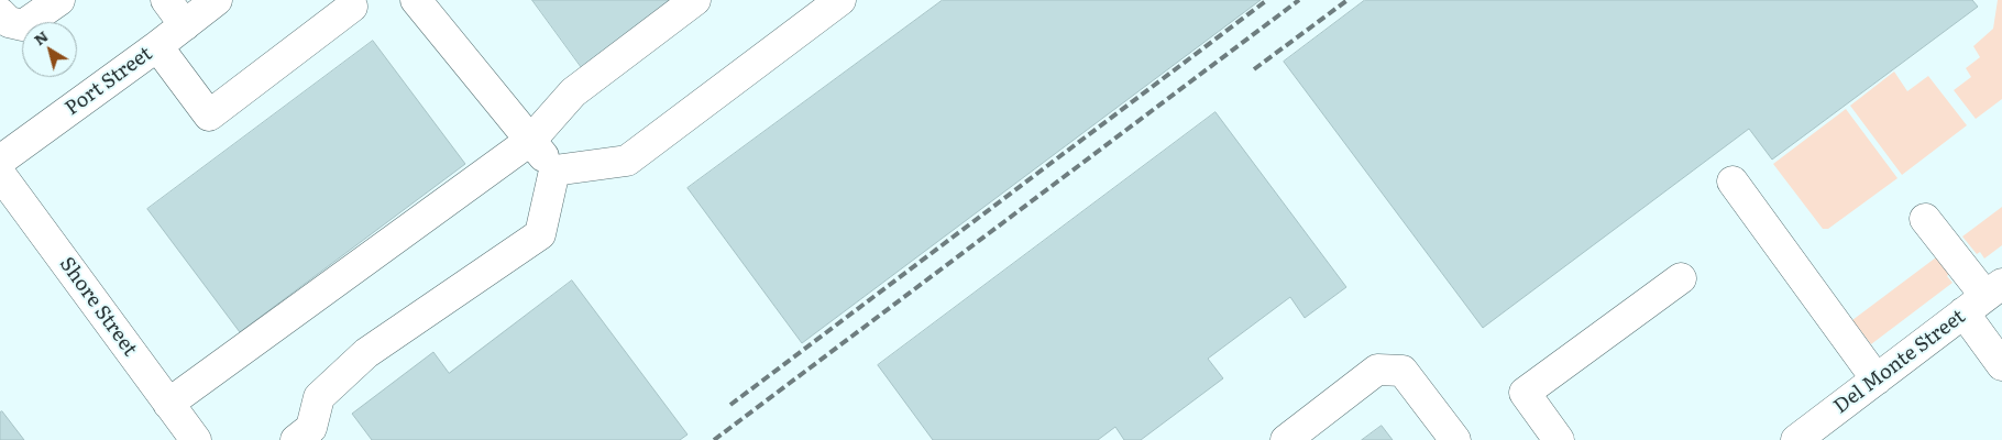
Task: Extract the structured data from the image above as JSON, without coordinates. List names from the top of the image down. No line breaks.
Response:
{"streets":{"street":["Port Street","Shore Street","Del Monte Street"]},"north":"top left"}
